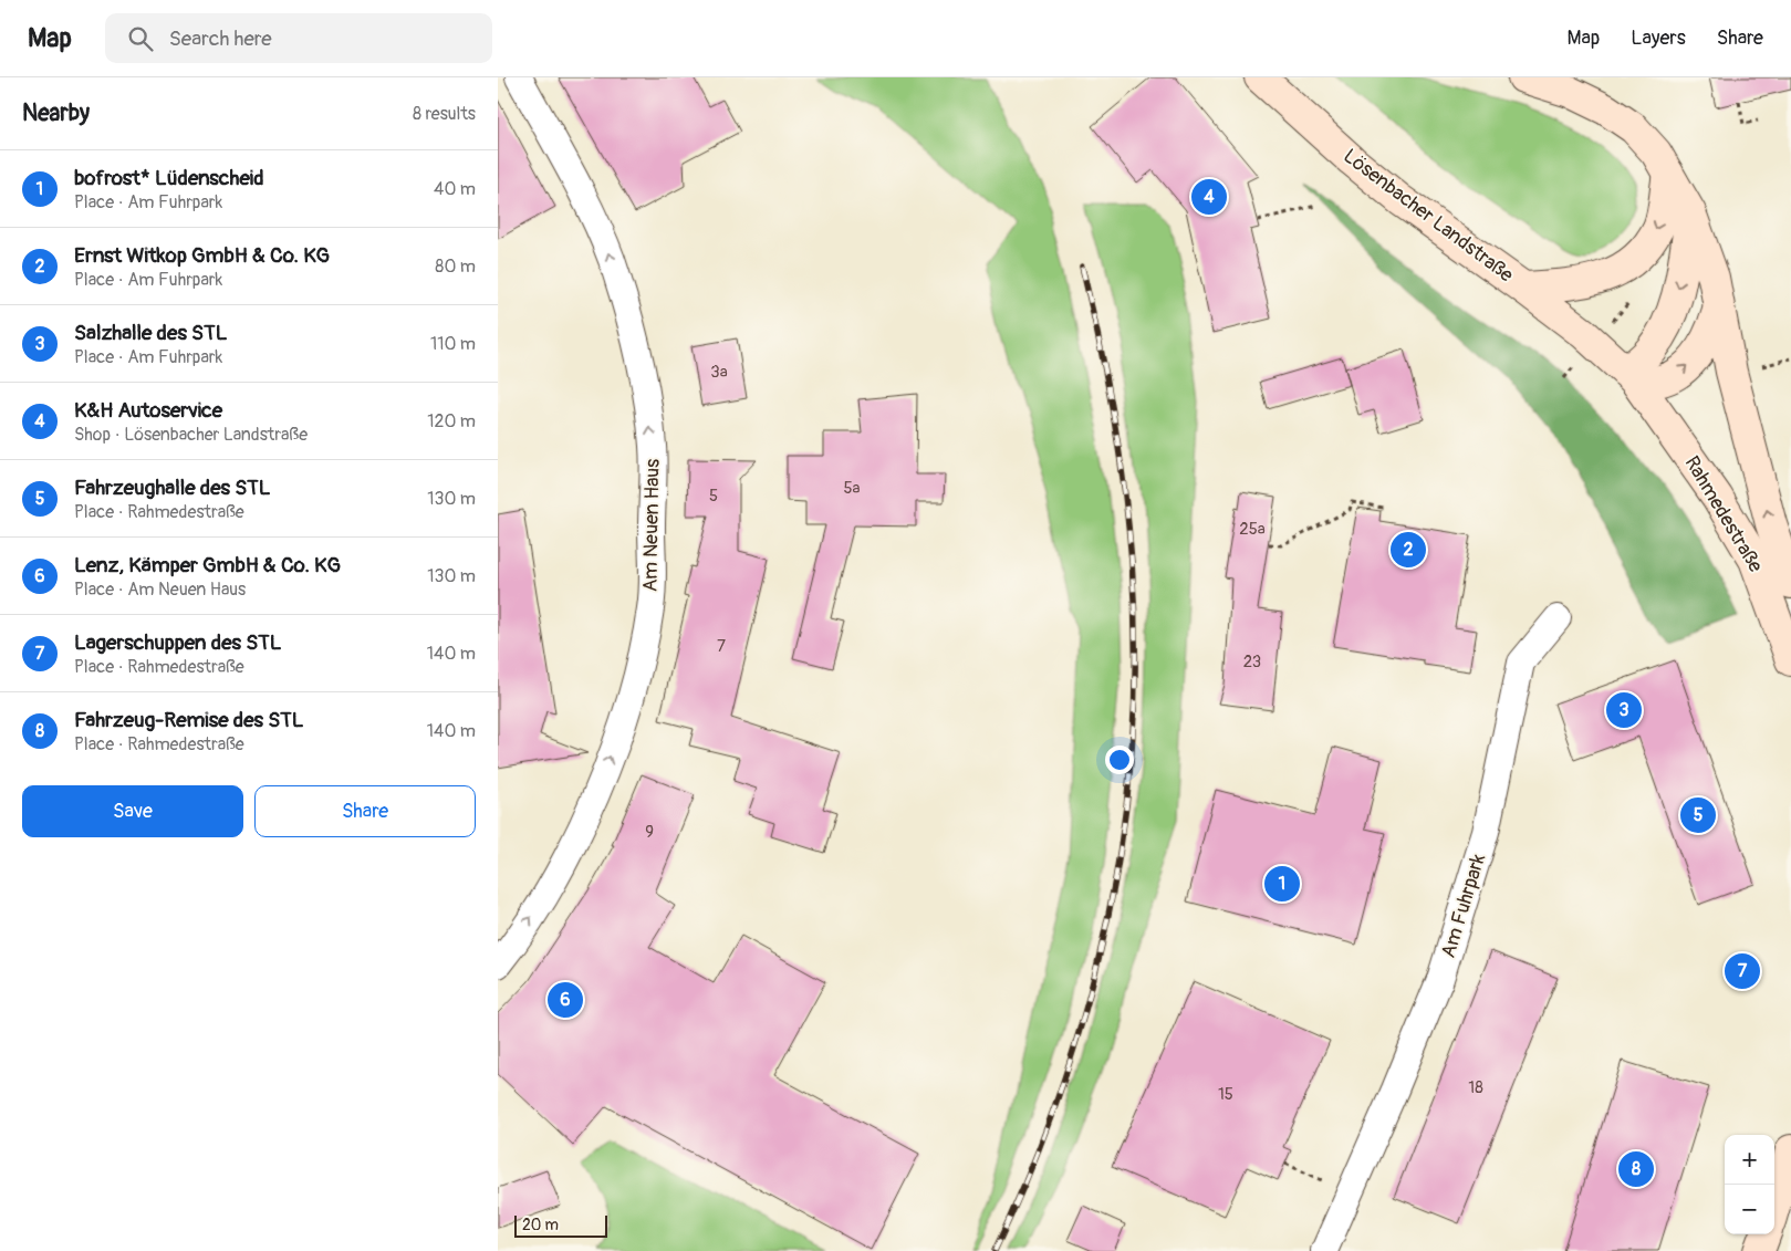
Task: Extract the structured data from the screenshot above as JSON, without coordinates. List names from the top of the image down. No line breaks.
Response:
{"streets":{"main road":["Lösenbacher Landstraße","Rahmedestraße"],"street":["Am Neuen Haus","Am Fuhrpark"]},"crossings":[["Lösenbacher Landstraße","Rahmedestraße"]],"one_way":["Am Neuen Haus"],"house_numbers":["3a","5a","5","25a","7","23","9","18","15"],"scale_bar":"20 m","page":{"header":"Map","search":"Search here","nav":["Map","Layers","Share"],"heading":["Nearby","8 results"],"list":[{"mark":"1","name":"bofrost* Lüdenscheid","note":"Place · Am Fuhrpark","value":"40 m"},{"mark":"2","name":"Ernst Witkop GmbH & Co. KG","note":"Place · Am Fuhrpark","value":"80 m"},{"mark":"3","name":"Salzhalle des STL","note":"Place · Am Fuhrpark","value":"110 m"},{"mark":"4","name":"K&H Autoservice","note":"Shop · Lösenbacher Landstraße","value":"120 m"},{"mark":"5","name":"Fahrzeughalle des STL","note":"Place · Rahmedestraße","value":"130 m"},{"mark":"6","name":"Lenz, Kämper GmbH & Co. KG","note":"Place · Am Neuen Haus","value":"130 m"},{"mark":"7","name":"Lagerschuppen des STL","note":"Place · Rahmedestraße","value":"140 m"},{"mark":"8","name":"Fahrzeug-Remise des STL","note":"Place · Rahmedestraße","value":"140 m"}],"pins":["4","2","3","5","1","7","6","8"],"buttons":["Save","Share"],"map_buttons":["+","−"],"scale":"20 m"}}
